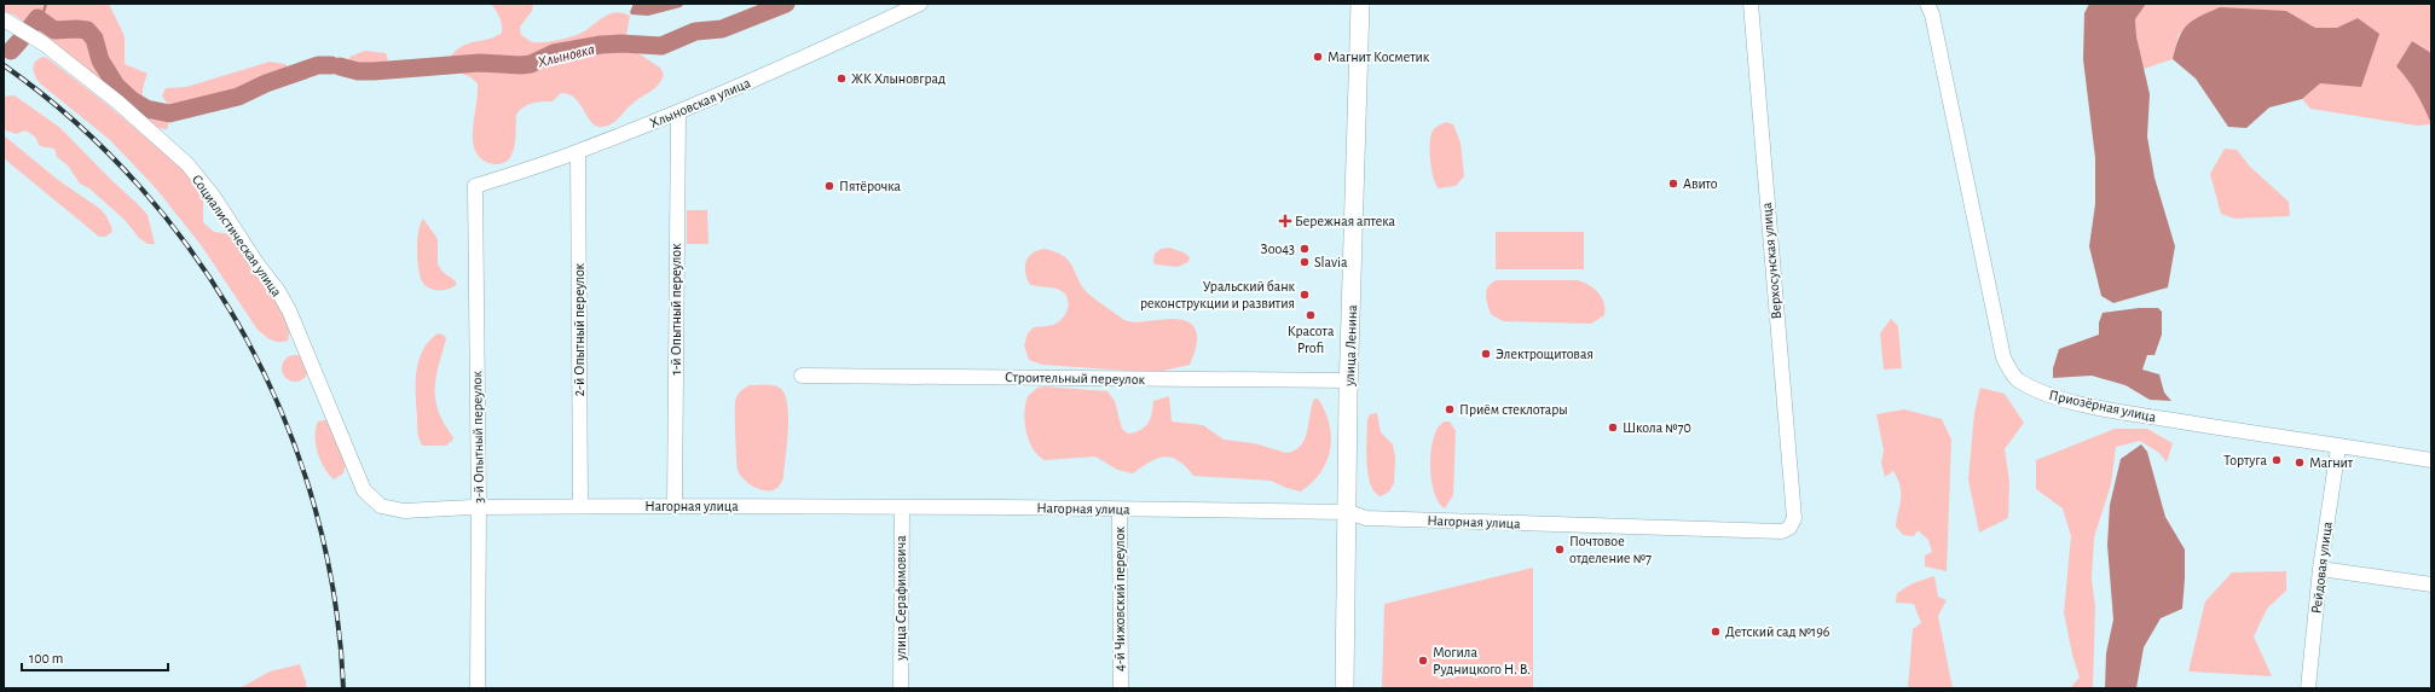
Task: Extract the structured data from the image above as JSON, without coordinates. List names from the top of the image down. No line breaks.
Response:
{"streets":{"main road":["улица Ленина"],"street":["Хлыновская улица","Социалистическая улица","Верхосунская улица","1-й Опытный переулок","2-й Опытный переулок","Строительный переулок","Приозёрная улица","3-й Опытный переулок","Нагорная улица","Рейдовая улица","улица Серафимовича","4-й Чижовский переулок"]},"crossings":[["Хлыновская улица","1-й Опытный переулок"],["Хлыновская улица","2-й Опытный переулок"],["Хлыновская улица","3-й Опытный переулок"],["Социалистическая улица","Нагорная улица"],["Верхосунская улица","Нагорная улица"],["1-й Опытный переулок","Нагорная улица"],["2-й Опытный переулок","Нагорная улица"],["улица Ленина","Строительный переулок"],["улица Ленина","Нагорная улица"],["Приозёрная улица","Рейдовая улица"],["3-й Опытный переулок","Нагорная улица"],["Нагорная улица","улица Серафимовича"],["Нагорная улица","4-й Чижовский переулок"]],"water":["Хлыновка"],"places":{"other":["Магнит Косметик","ЖК Хлыновград","Авито","Пятёрочка","Зоо43","Slavia","Уральский банк реконструкции и развития","Красота Profi","Электрощитовая","Приём стеклотары","Школа №70","Тортуга","Магнит","Почтовое отделение №7","Детский сад №196","Могила Рудницкого Н. В."],"health":["Бережная аптека"]},"scale_bar":"100 m"}
